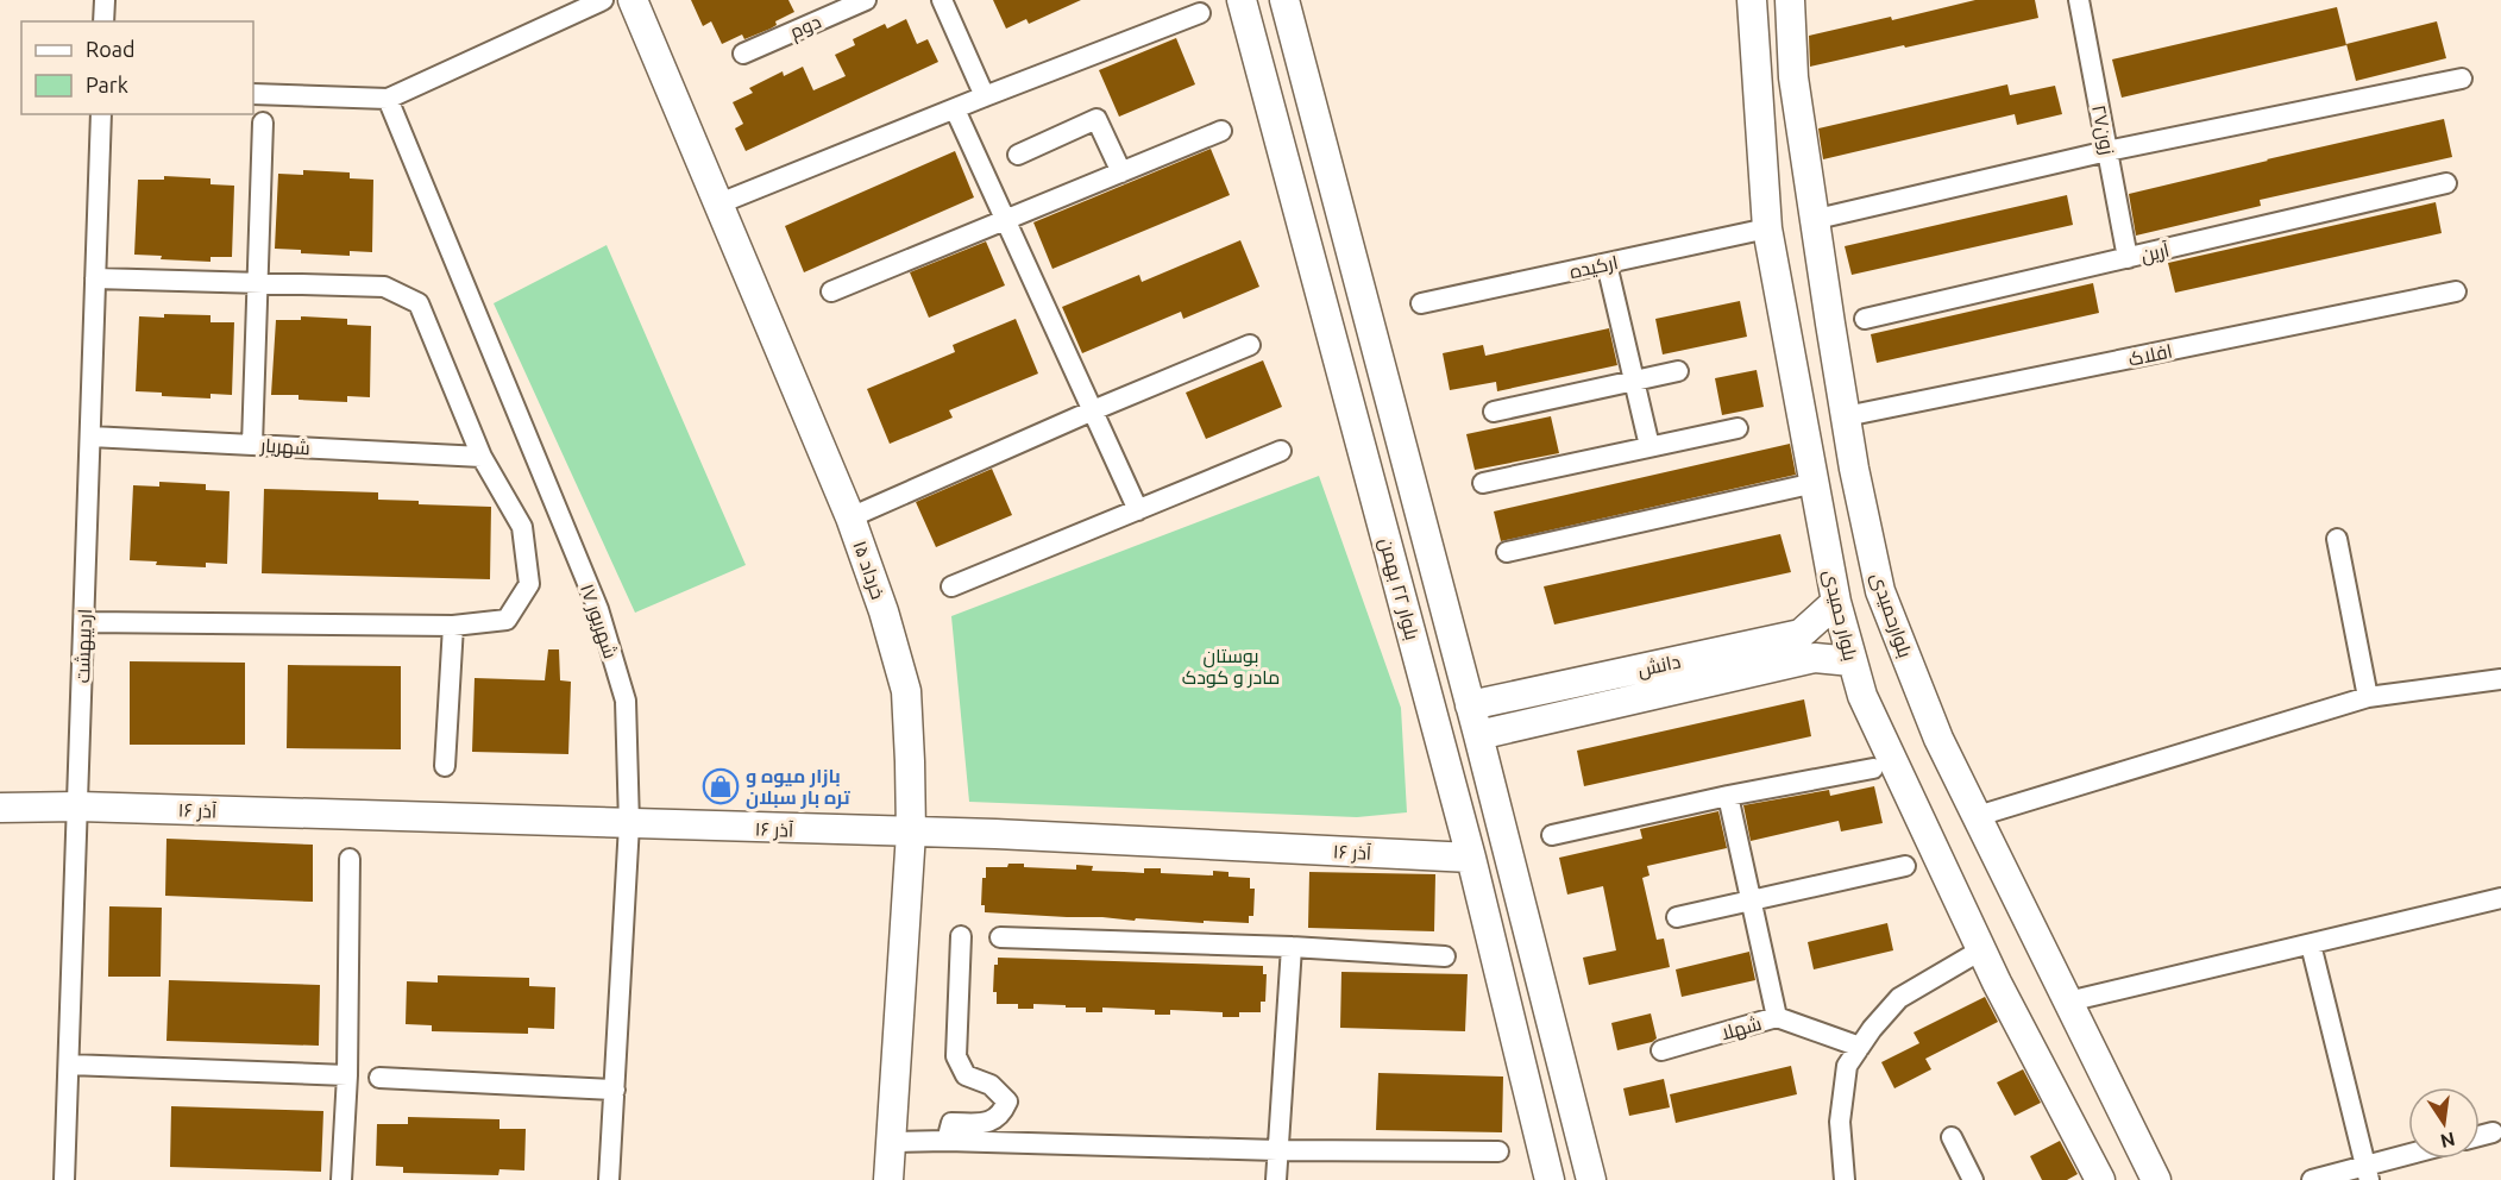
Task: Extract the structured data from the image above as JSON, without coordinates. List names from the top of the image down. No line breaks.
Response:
{"streets":{"street":["دوم","زون۲۷","آرین","ارکیده","افلاک","شهریار","۱۵ خرداد","بلوار ۲۲ بهمن","بلوار حمیدی","بلوارحمیدی","۱۷ شهریور","اردیبهشت","دانش","۱۶ آذر","شهلا"]},"crossings":[["زون۲۷","آرین"],["ارکیده","بلوار حمیدی"],["افلاک","بلوارحمیدی"],["شهریار","اردیبهشت"],["۱۵ خرداد","۱۶ آذر"],["بلوار ۲۲ بهمن","دانش"],["بلوار ۲۲ بهمن","۱۶ آذر"],["بلوار حمیدی","دانش"],["۱۷ شهریور","۱۶ آذر"],["اردیبهشت","۱۶ آذر"]],"parks":["بوستان مادر و کودک"],"places":{"shop":["بازار میوه و تره بار سبلان"]},"legend":["Road","Park"],"north":"bottom"}
